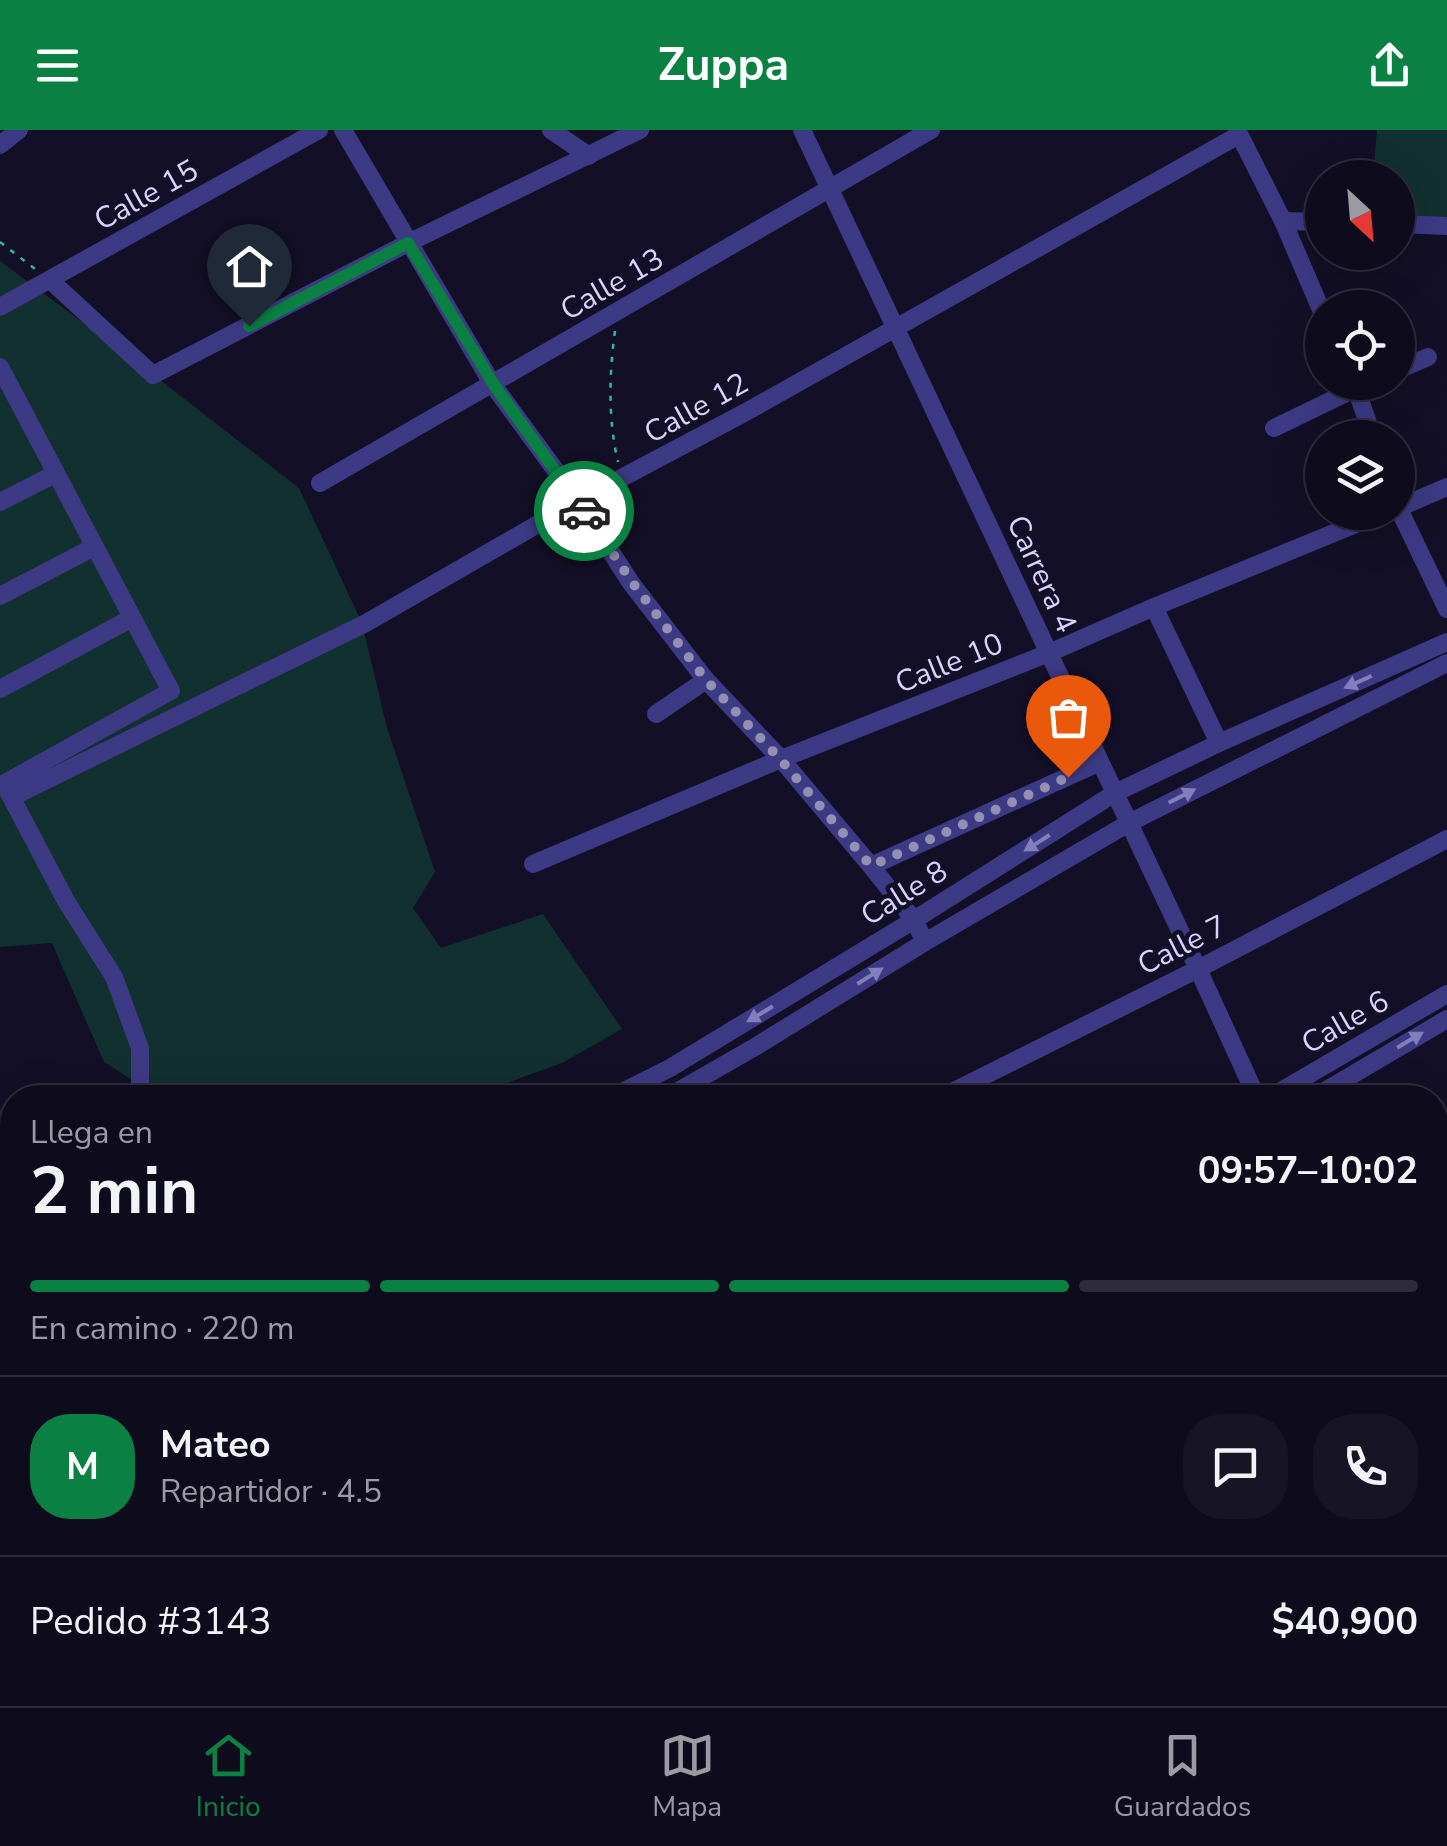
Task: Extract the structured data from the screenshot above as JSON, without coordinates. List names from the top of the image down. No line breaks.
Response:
{"streets":{"street":["Calle 15","Calle 13","Calle 12","Carrera 4","Calle 10","Calle 8","Calle 7","Calle 6"]},"crossings":[["Calle 13","Carrera 4"],["Calle 12","Carrera 4"],["Carrera 4","Calle 10"],["Carrera 4","Calle 8"],["Carrera 4","Calle 7"]],"north":"bottom right","page":{"header":"Zuppa","heading":["2 min","Llega en","09:57–10:02"],"panel":["Mateo","Repartidor · 4.5","Pedido #3143","$40,900"],"bar":"En camino · 220 m","round":"M","tabs":["Inicio","Mapa","Guardados"]}}
